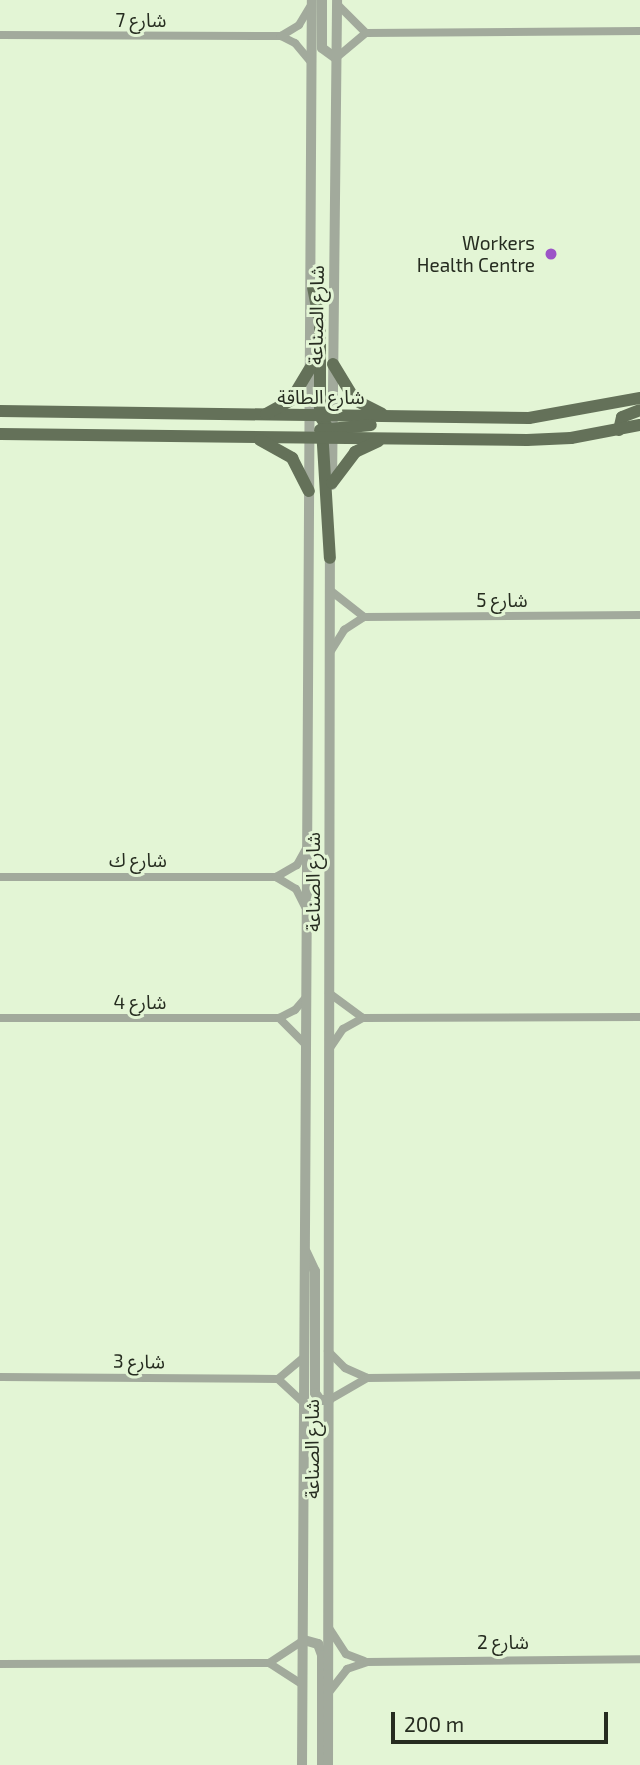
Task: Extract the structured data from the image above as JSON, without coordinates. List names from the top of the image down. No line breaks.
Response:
{"streets":{"main road":["شارع الطاقة"],"street":["شارع 7","شارع الصناعة","شارع 5","شارع ك","شارع 4","شارع 3","شارع 2"]},"crossings":[["شارع الصناعة","شارع الطاقة"]],"places":["Workers Health Centre"],"scale_bar":"200 m"}
